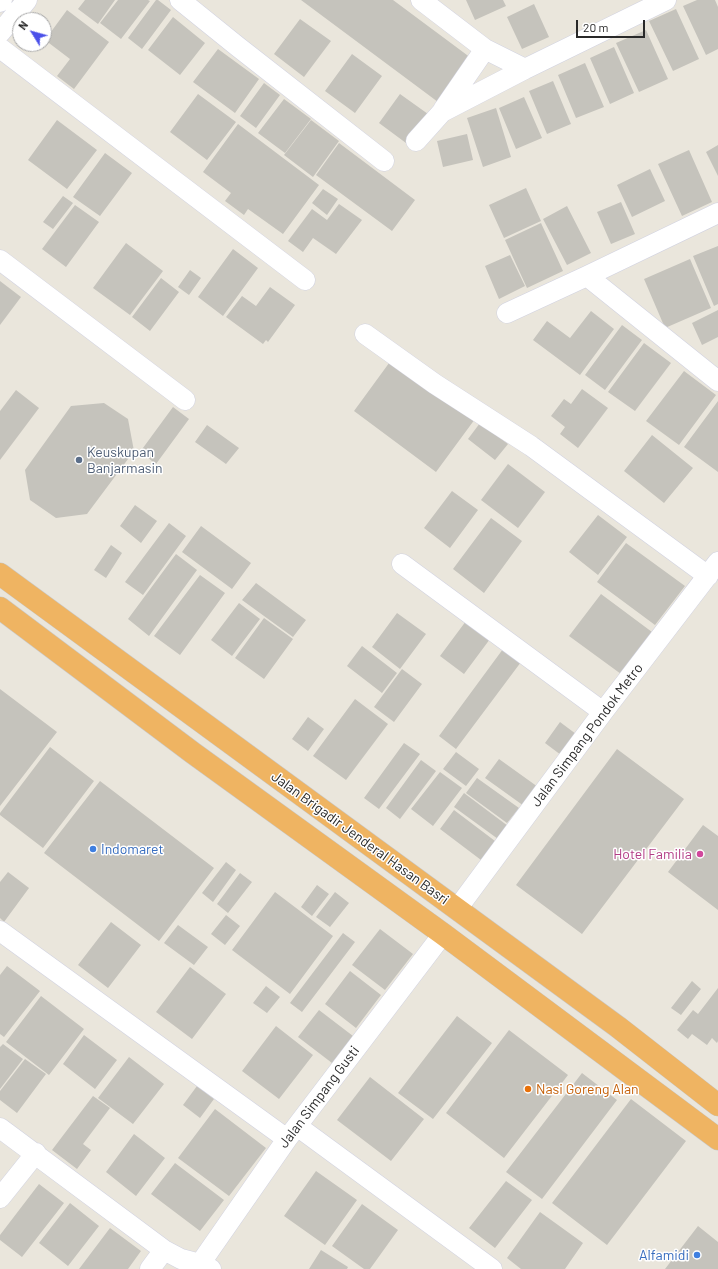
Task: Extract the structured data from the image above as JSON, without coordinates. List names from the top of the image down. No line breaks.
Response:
{"streets":{"highway":["Jalan Brigadir Jenderal Hasan Basri"],"street":["Jalan Simpang Pondok Metro","Jalan Simpang Gusti"]},"crossings":[["Jalan Simpang Pondok Metro","Jalan Brigadir Jenderal Hasan Basri"],["Jalan Brigadir Jenderal Hasan Basri","Jalan Simpang Gusti"]],"places":["Keuskupan Banjarmasin","Indomaret","Hotel Familia","Nasi Goreng Alan","Alfamidi"],"scale_bar":"20 m","north":"top left"}
